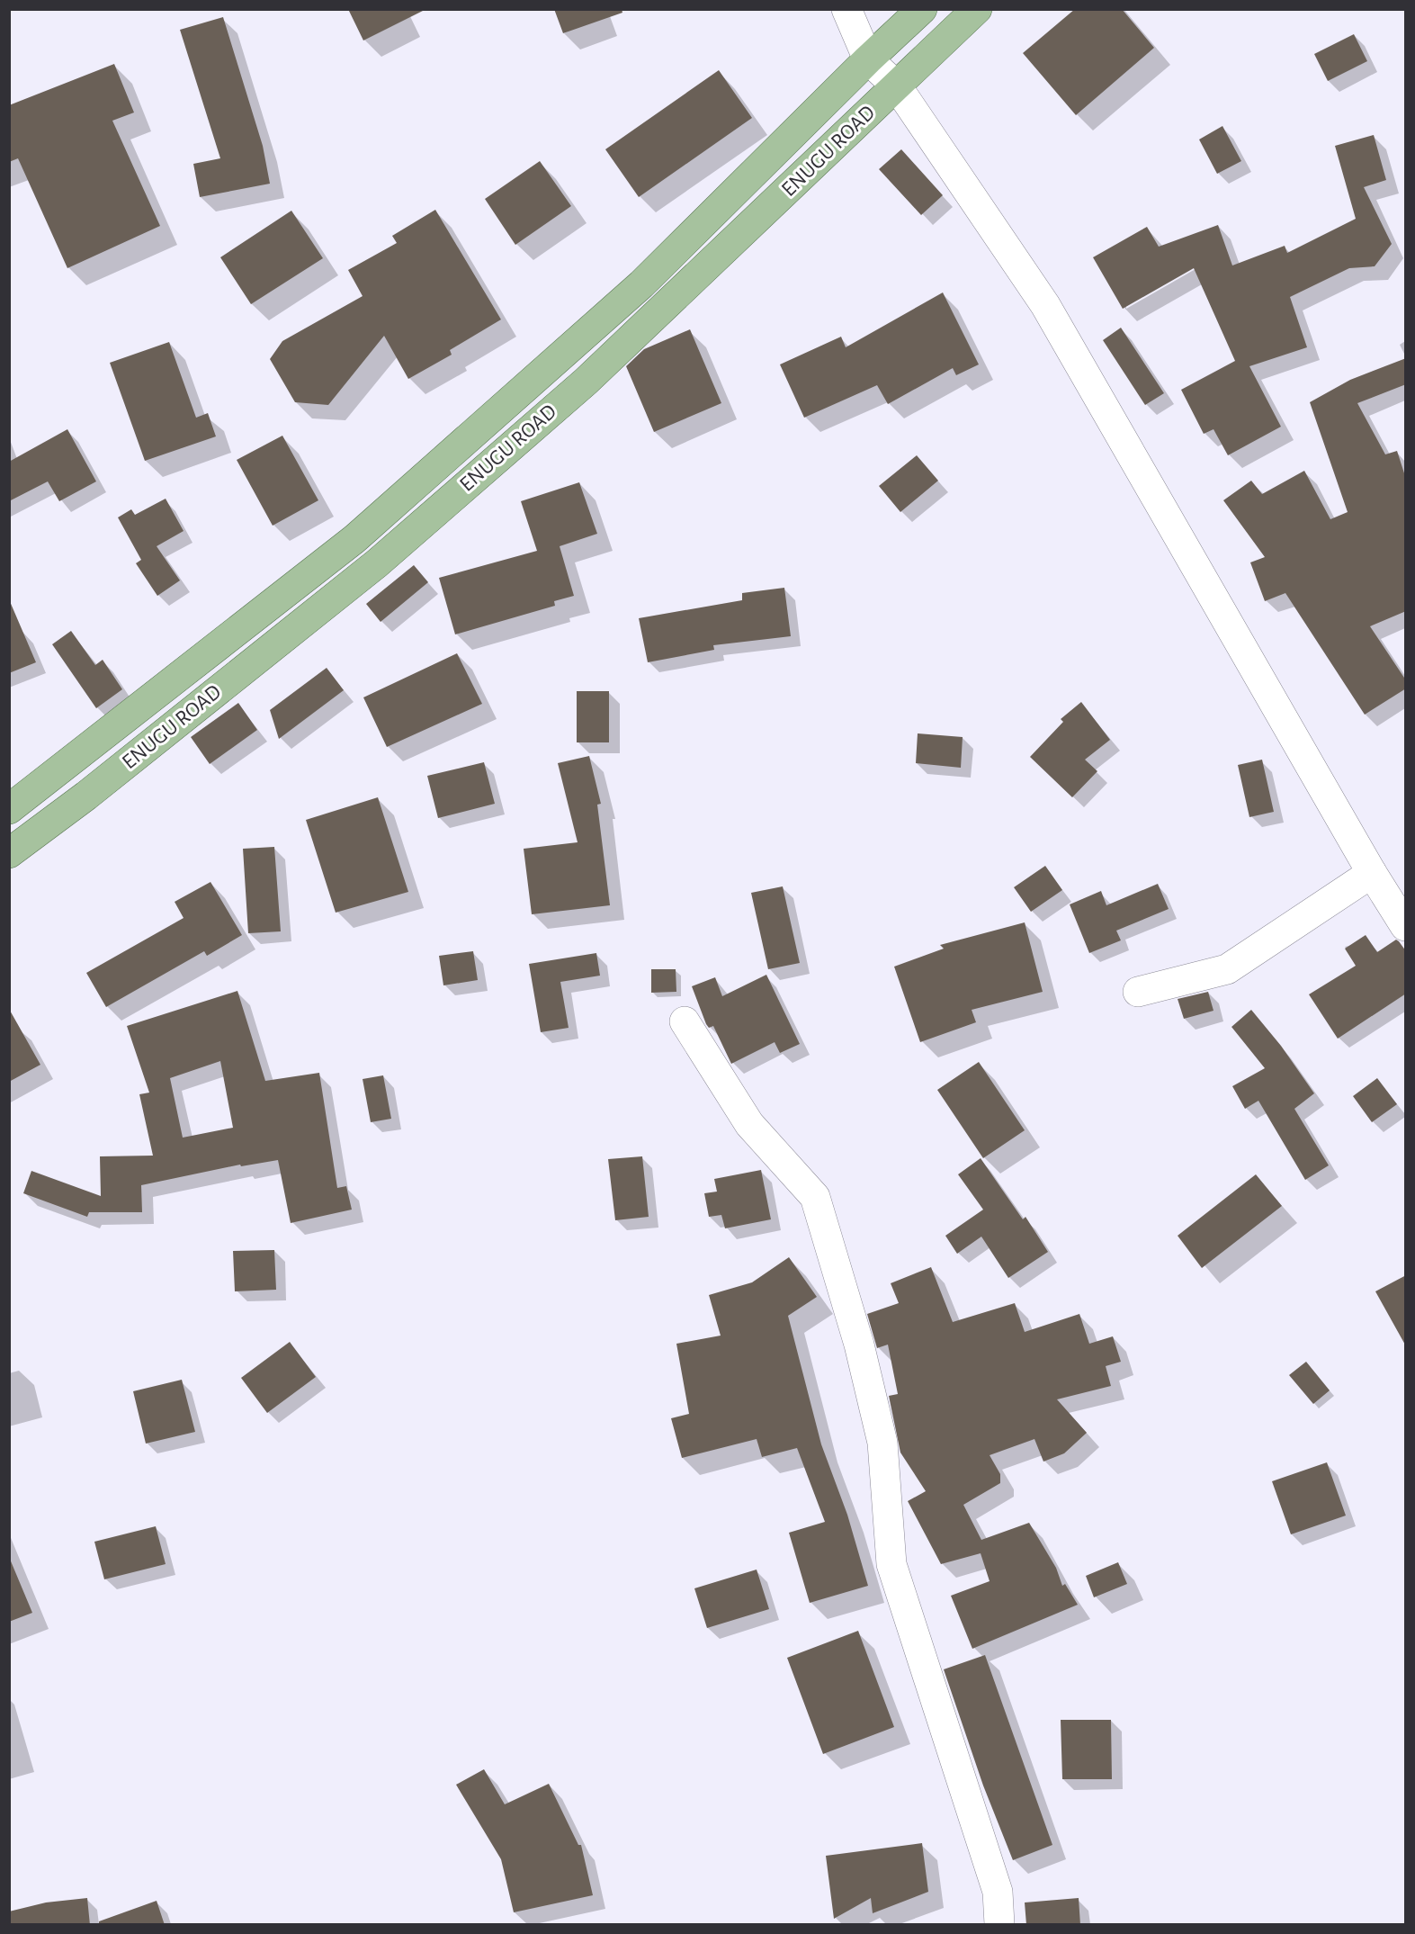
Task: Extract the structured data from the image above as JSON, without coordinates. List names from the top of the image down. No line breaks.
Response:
{"streets":{"main road":["ENUGU ROAD"]}}
